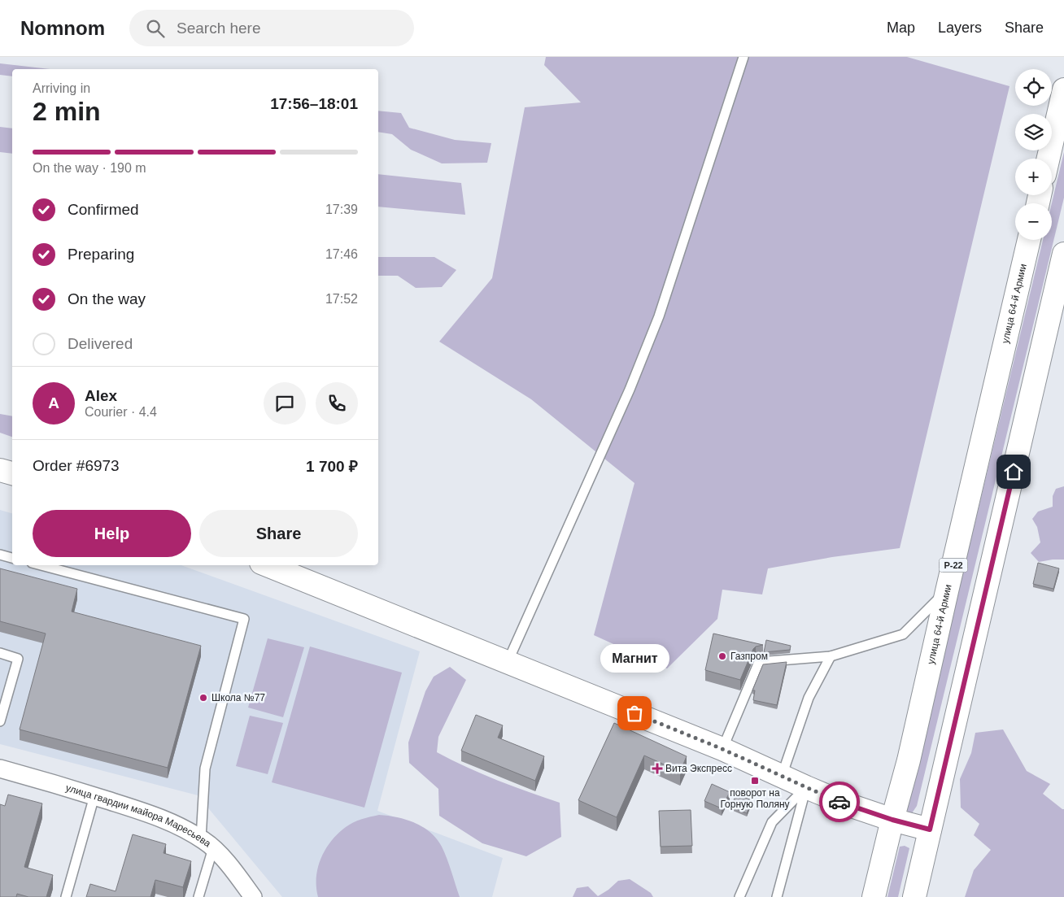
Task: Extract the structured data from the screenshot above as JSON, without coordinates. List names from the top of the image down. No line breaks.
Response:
{"streets":{"main road":["улица 64-й Армии","Р-22"],"street":["улица гвардии майора Маресьева"]},"places":{"other":["Газпром","Школа №77","Магнит"],"health":["Вита Экспресс"],"transit":["поворот на Горную Поляну"]},"page":{"header":"Nomnom","search":"Search here","nav":["Map","Layers","Share"],"map_buttons":["+","−"],"heading":["2 min","Arriving in","17:56–18:01"],"panel":["Alex","Courier · 4.4","Order #6973","1 700 ₽"],"bar":"On the way · 190 m","list":[["Confirmed","17:39"],["Preparing","17:46"],["On the way","17:52"],"Delivered"],"round":"A","buttons":["Help","Share"],"bubble":"Магнит"}}
